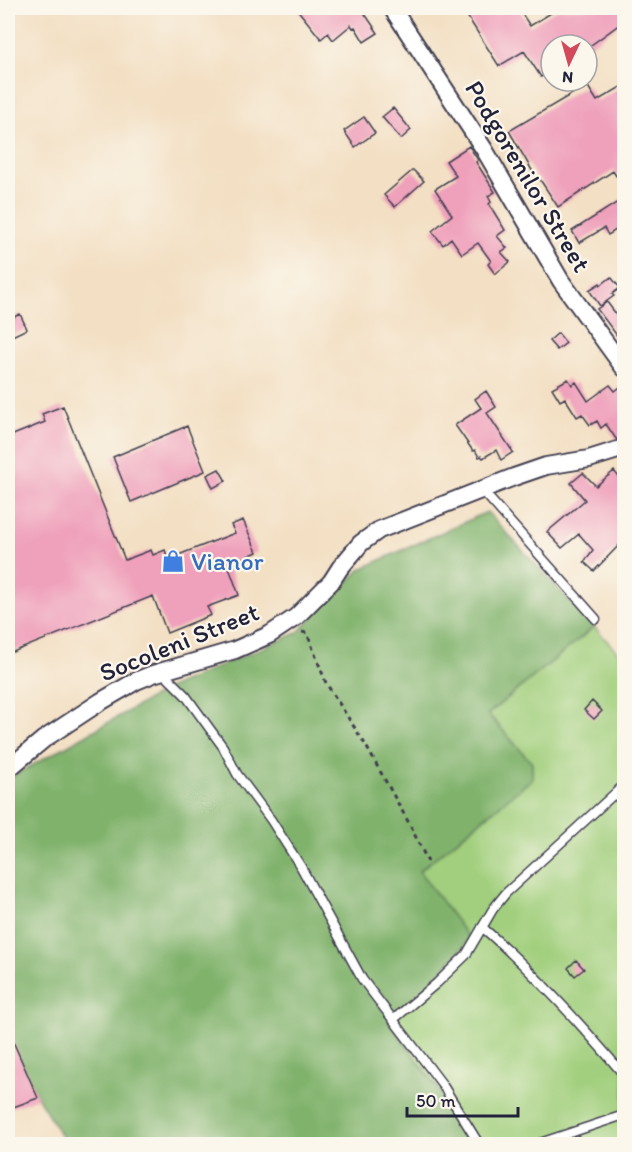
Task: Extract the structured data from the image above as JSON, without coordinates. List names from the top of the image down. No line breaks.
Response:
{"streets":{"street":["Podgorenilor Street","Socoleni Street"]},"places":{"shop":["Vianor"]},"scale_bar":"50 m","north":"bottom"}
